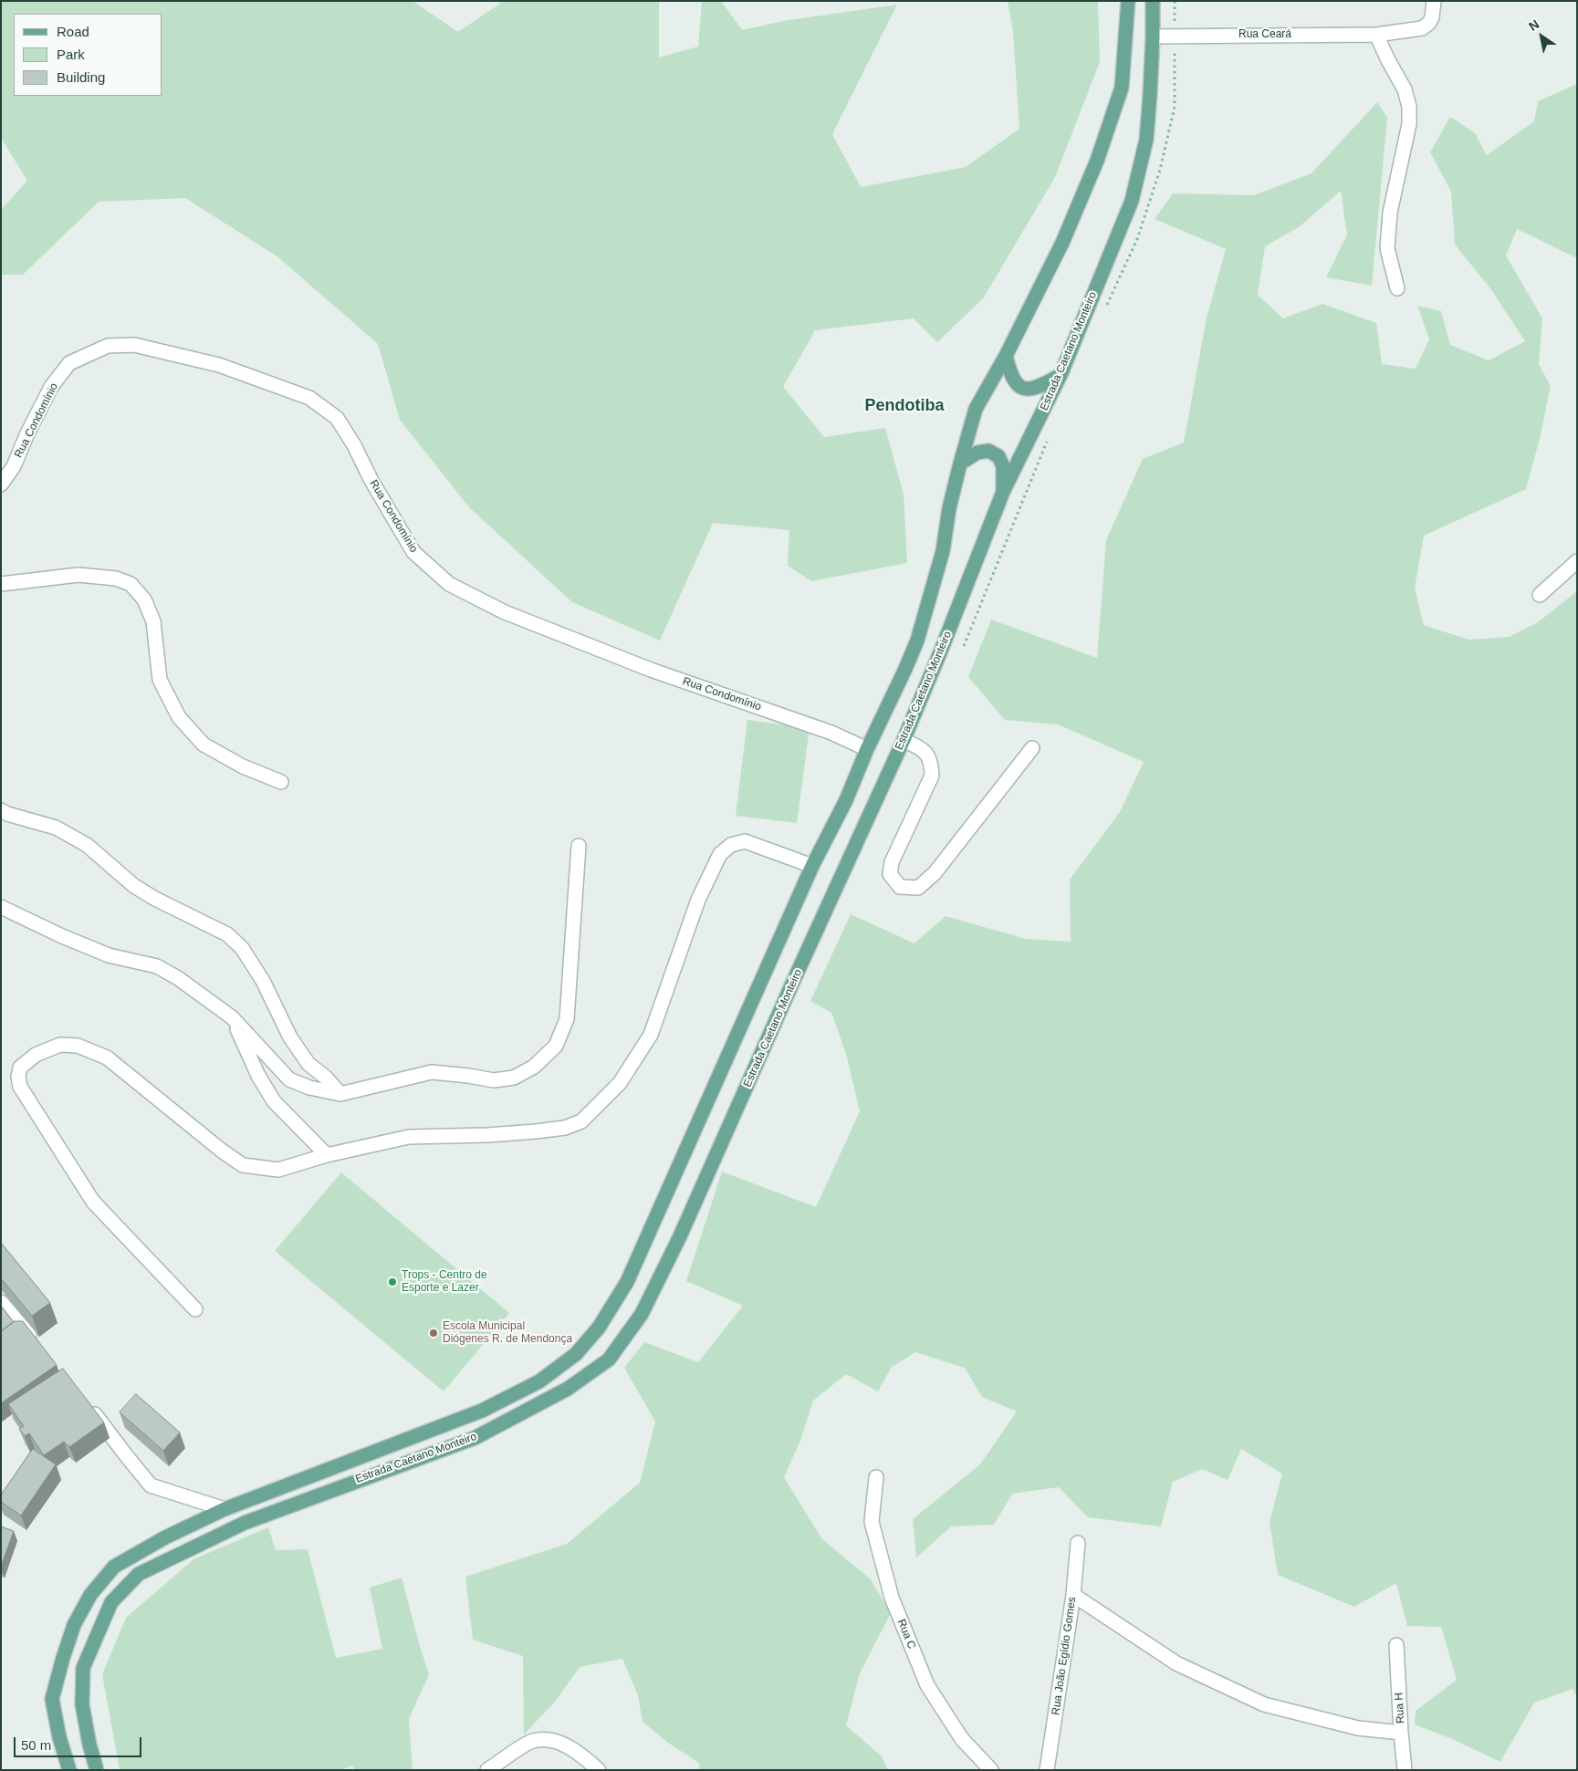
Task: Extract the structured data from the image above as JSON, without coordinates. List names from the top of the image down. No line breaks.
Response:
{"streets":{"main road":["Estrada Caetano Monteiro"],"street":["Rua Ceará","Rua Condomínio","Rua C","Rua João Egídio Gomes","Rua H"]},"crossings":[["Rua Ceará","Estrada Caetano Monteiro"],["Estrada Caetano Monteiro","Rua Condomínio"]],"districts":["Pendotiba"],"places":["Trops - Centro de Esporte e Lazer","Escola Municipal Diógenes R. de Mendonça"],"legend":["Road","Park","Building"],"scale_bar":"50 m","north":"top left"}
